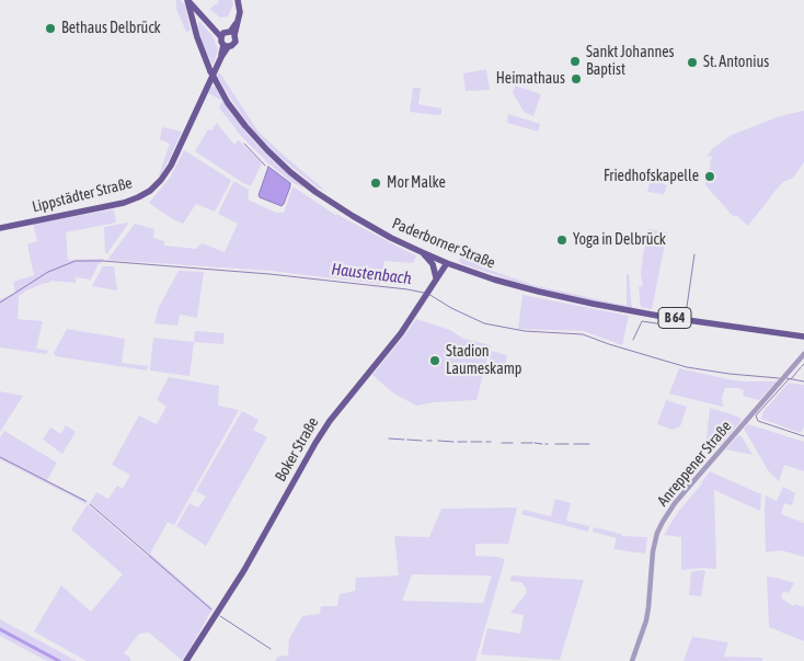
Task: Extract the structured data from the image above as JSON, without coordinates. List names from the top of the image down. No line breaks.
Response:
{"streets":{"main road":["Lippstädter Straße","Paderborner Straße","B 64","Boker Straße"],"street":["Anreppener Straße"]},"crossings":[["Paderborner Straße","Boker Straße"]],"water":["Haustenbach"],"places":["Bethaus Delbrück","Sankt Johannes Baptist","St. Antonius","Heimathaus","Friedhofskapelle","Mor Malke","Yoga in Delbrück","Stadion Laumeskamp"]}
